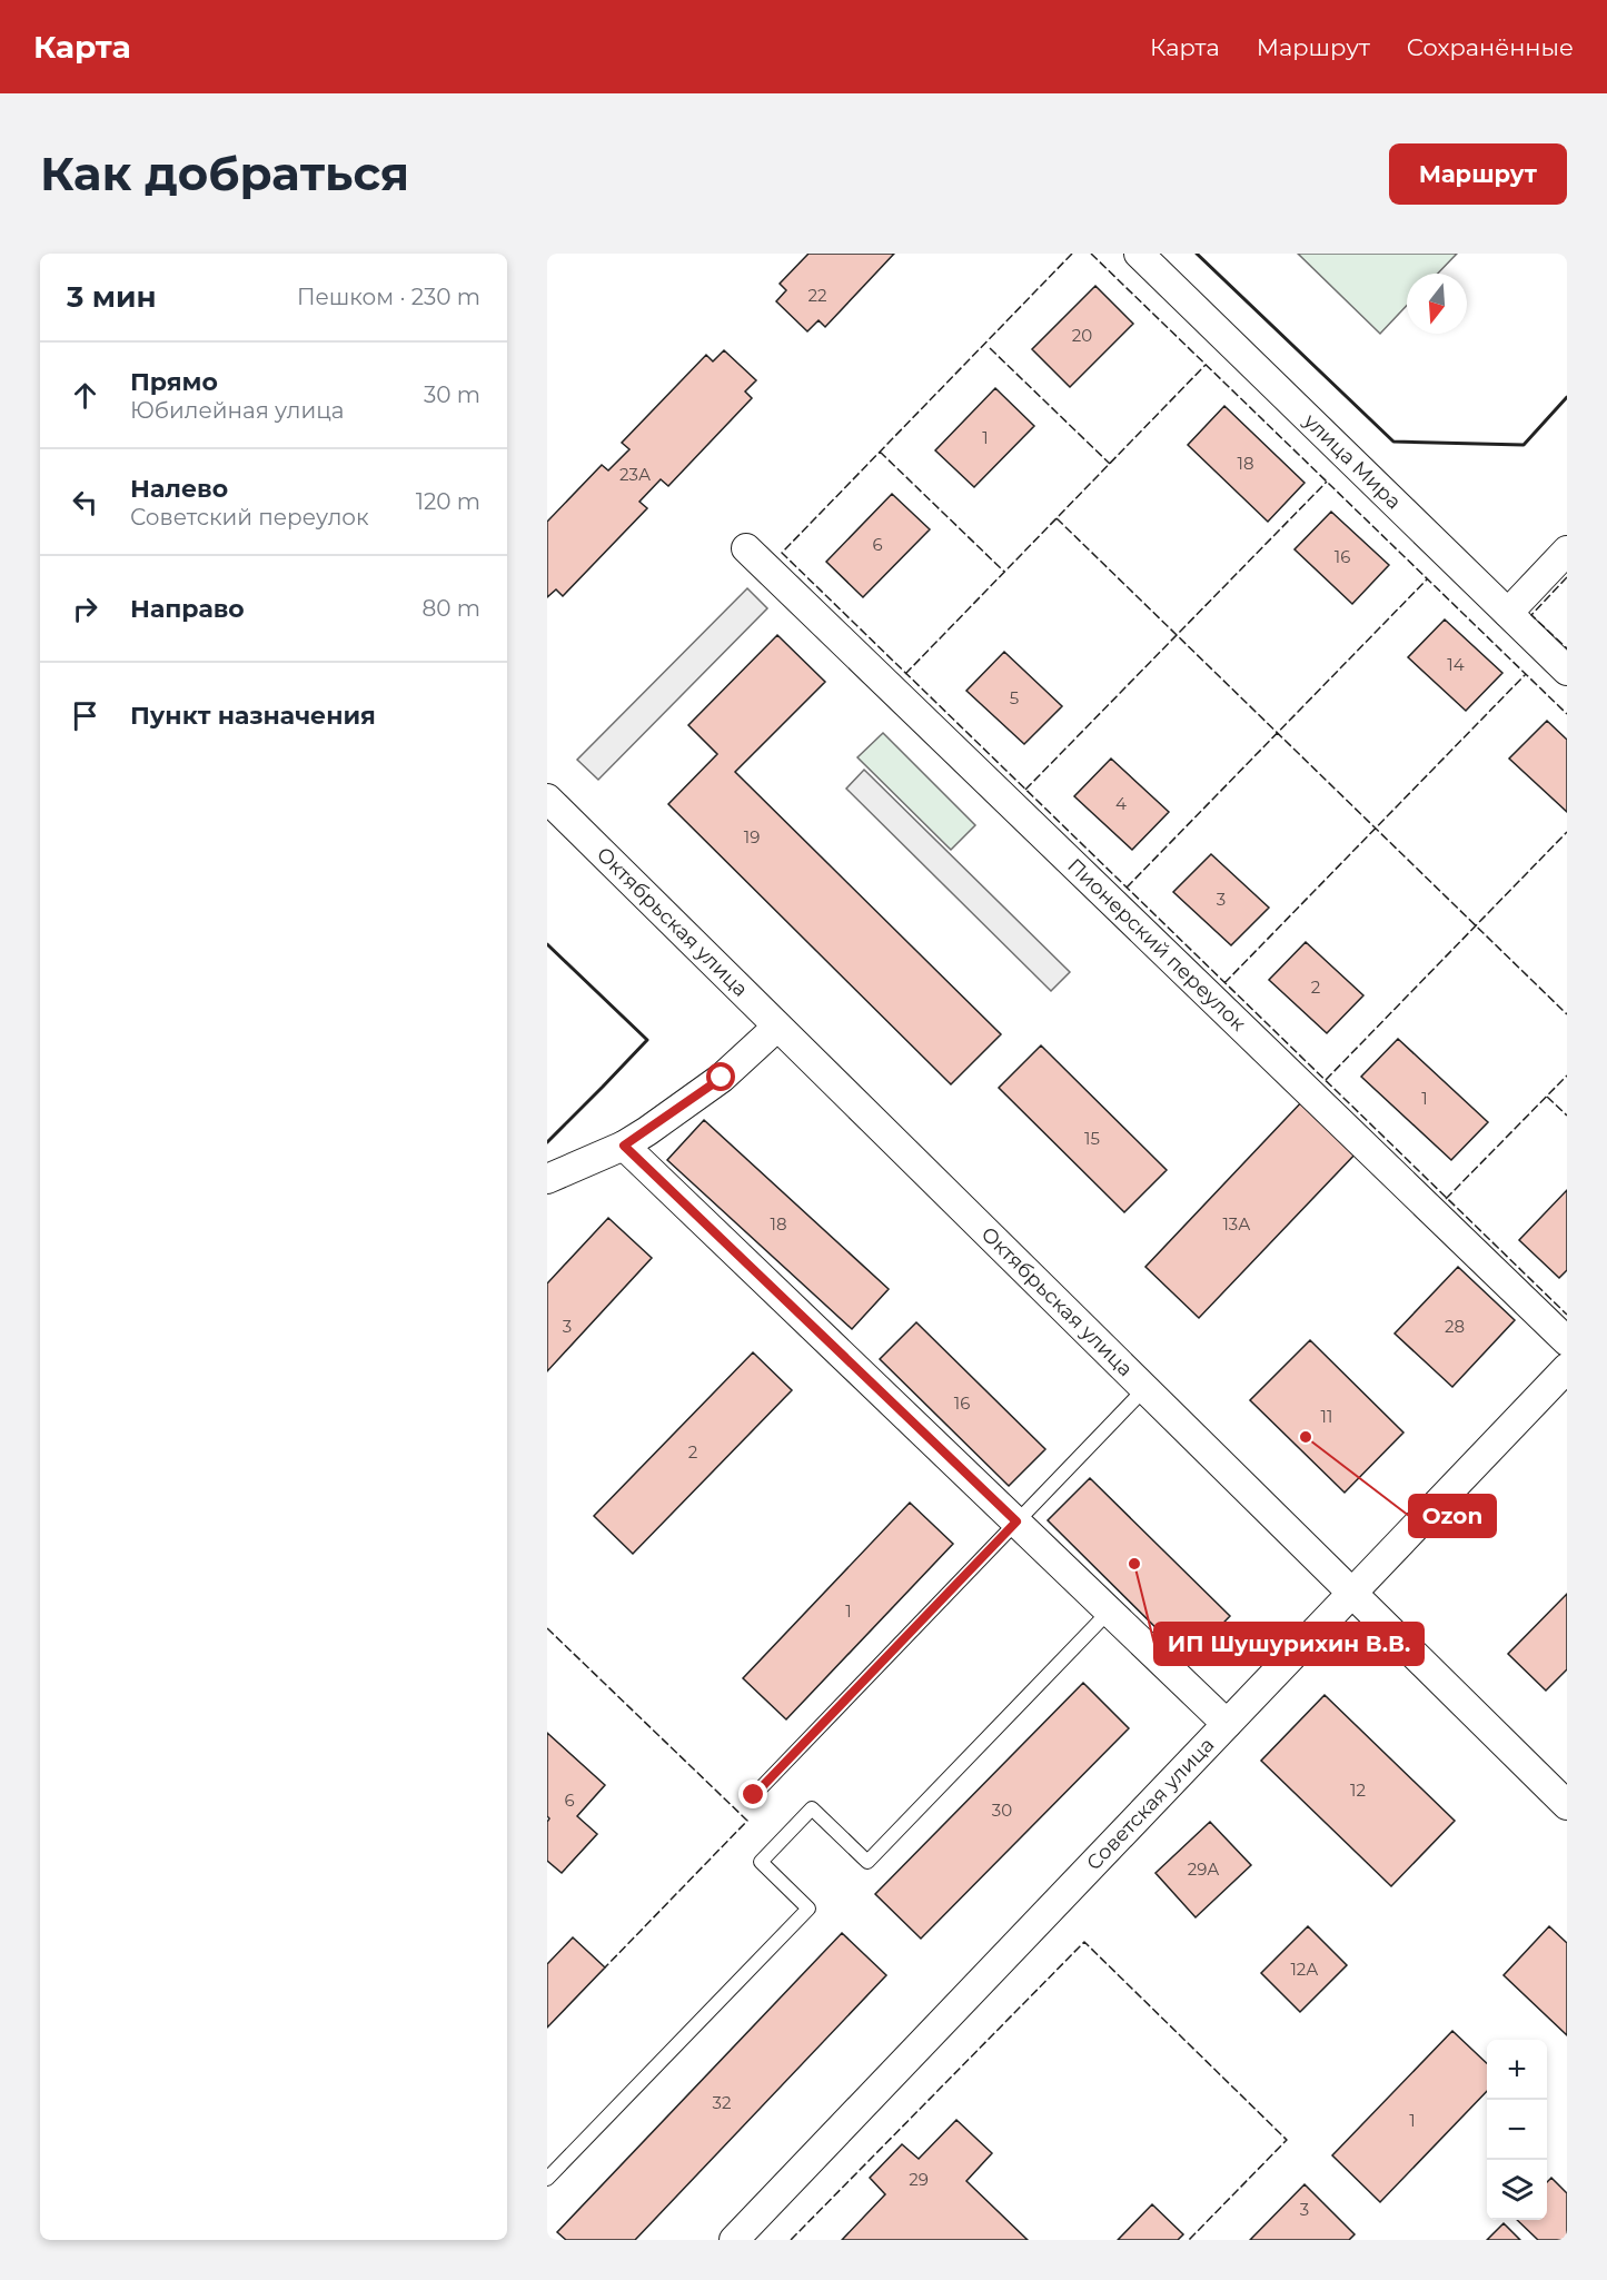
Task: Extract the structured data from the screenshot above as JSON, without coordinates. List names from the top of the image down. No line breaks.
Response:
{"streets":{"street":["улица Мира","Октябрьская улица","Пионерский переулок","Советская улица"]},"crossings":[["Октябрьская улица","Советская улица"]],"places":["Ozon","ИП Шушурихин В.В."],"house_numbers":["22","20","1","18","23А","6","16","14","5","4","19","3","2","1","15","18","13А","3","28","16","11","2","1","12","6","30","29А","12А","32","1","29","3"],"north":"bottom","page":{"header":"Карта","nav":["Карта","Маршрут","Сохранённые"],"buttons":"Маршрут","title":"Как добраться","heading":["3 мин","Пешком · 230 m"],"list":[["Прямо","Юбилейная улица","30 m"],["Налево","Советский переулок","120 m"],["Направо","80 m"],"Пункт назначения"],"map_buttons":["+","−"]}}
